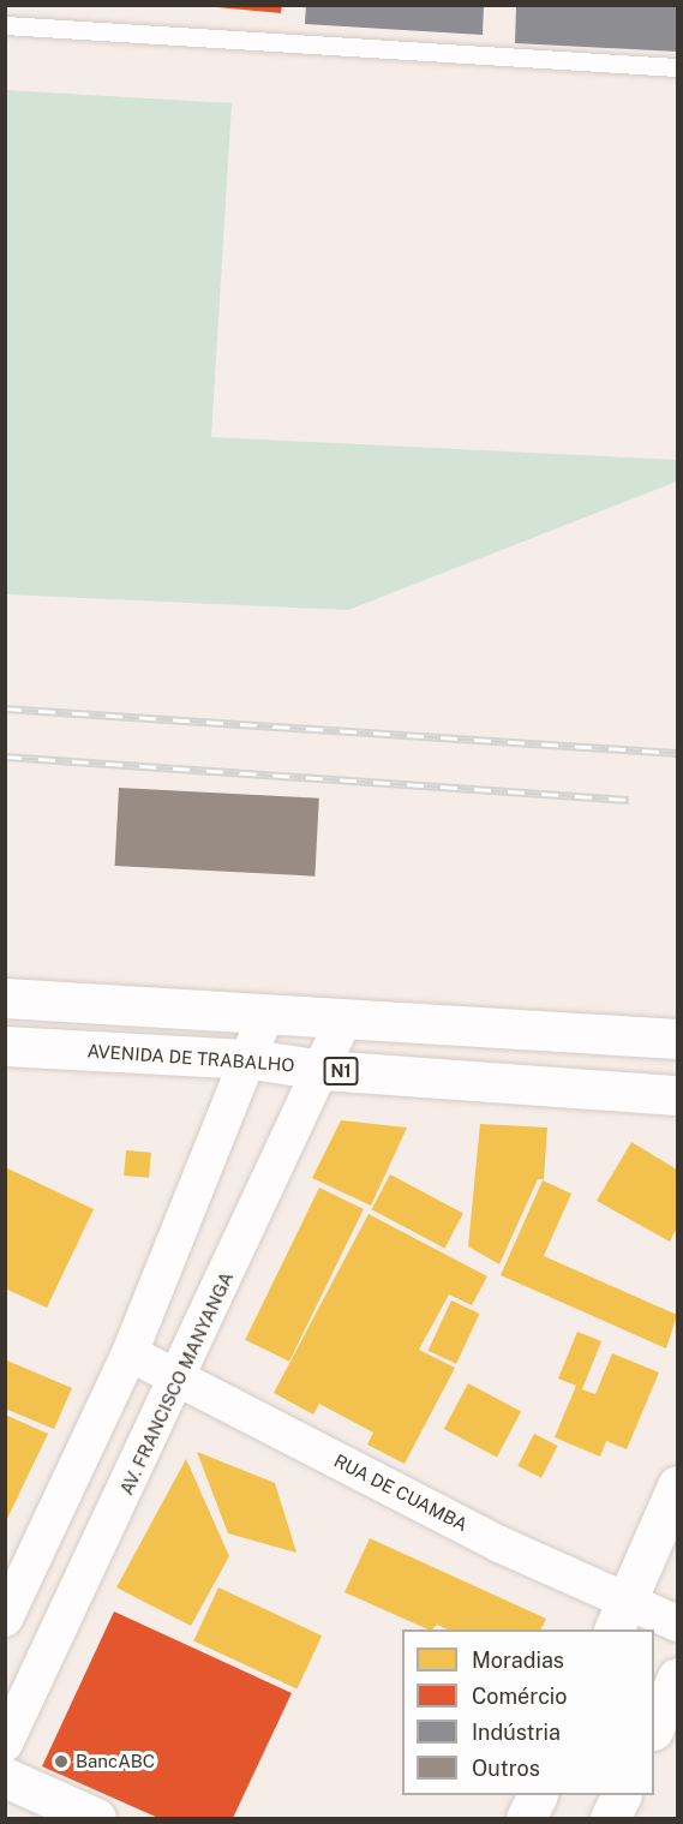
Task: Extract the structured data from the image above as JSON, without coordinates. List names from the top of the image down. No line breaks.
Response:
{"streets":{"main road":["AVENIDA DE TRABALHO","N1"],"street":["AV. FRANCISCO MANYANGA","RUA DE CUAMBA"]},"crossings":[["AVENIDA DE TRABALHO","AV. FRANCISCO MANYANGA"],["AV. FRANCISCO MANYANGA","RUA DE CUAMBA"]],"places":["BancABC"],"legend":["Moradias","Comércio","Indústria","Outros"]}
